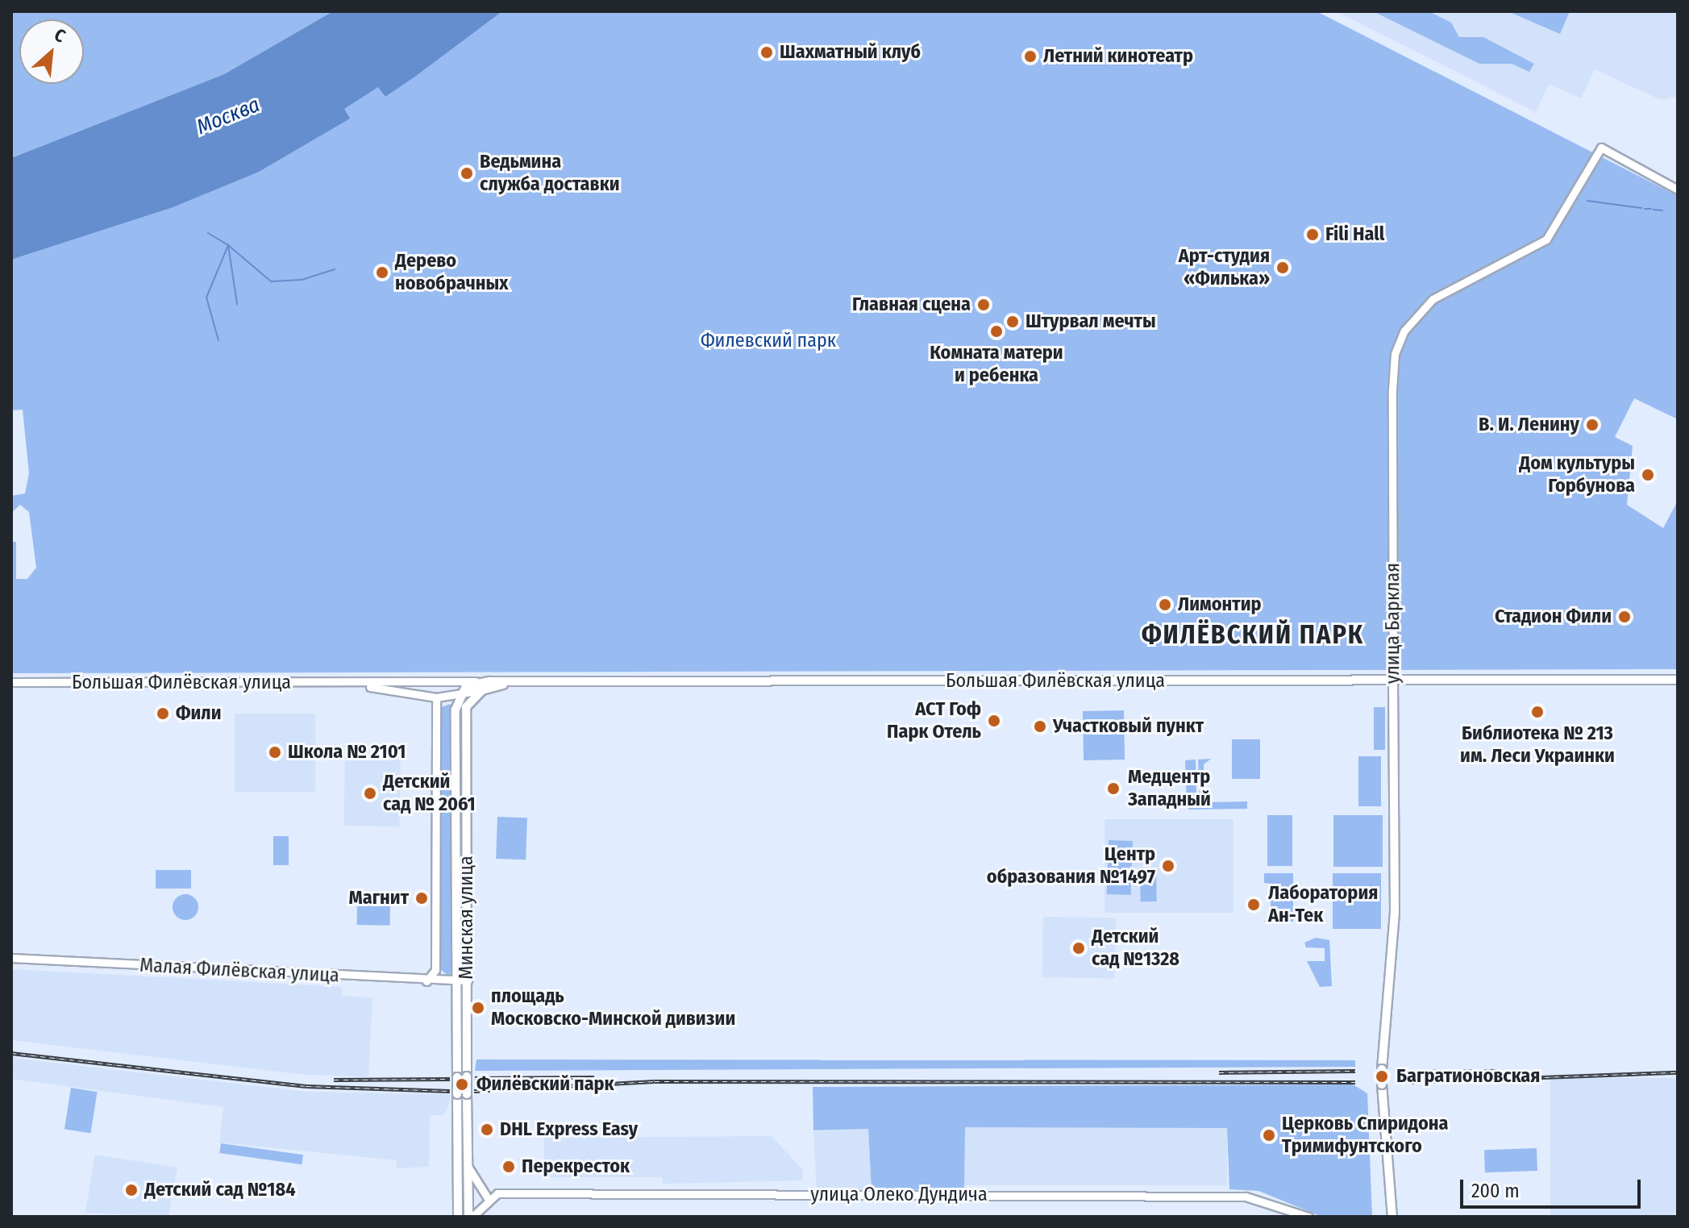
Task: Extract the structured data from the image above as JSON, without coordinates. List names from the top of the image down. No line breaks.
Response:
{"streets":{"main road":["улица Барклая","Большая Филёвская улица","Минская улица"],"street":["Малая Филёвская улица","улица Олеко Дундича"]},"crossings":[["улица Барклая","Большая Филёвская улица"],["Большая Филёвская улица","Минская улица"],["Минская улица","Малая Филёвская улица"]],"districts":["ФИЛЁВСКИЙ ПАРК"],"water":["Москва"],"parks":["Филевский парк"],"places":["Шахматный клуб","Летний кинотеатр","Ведьмина служба доставки","Fili Hall","Арт-студия «Филька»","Дерево новобрачных","Главная сцена","Штурвал мечты","Комната матери и ребенка","В. И. Ленину","Дом культуры Горбунова","Лимонтир","Стадион Фили","Библиотека № 213 им. Леси Украинки","Фили","АСТ Гоф Парк Отель","Участковый пункт","Школа № 2101","Медцентр Западный","Детский сад № 2061","Центр образования №1497","Магнит","Лаборатория Ан-Тек","Детский сад №1328","площадь Московско-Минской дивизии","Багратионовская","Филёвский парк","DHL Express Easy","Церковь Спиридона Тримифунтского","Перекресток","Детский сад №184"],"scale_bar":"200 m","north":"top right"}
